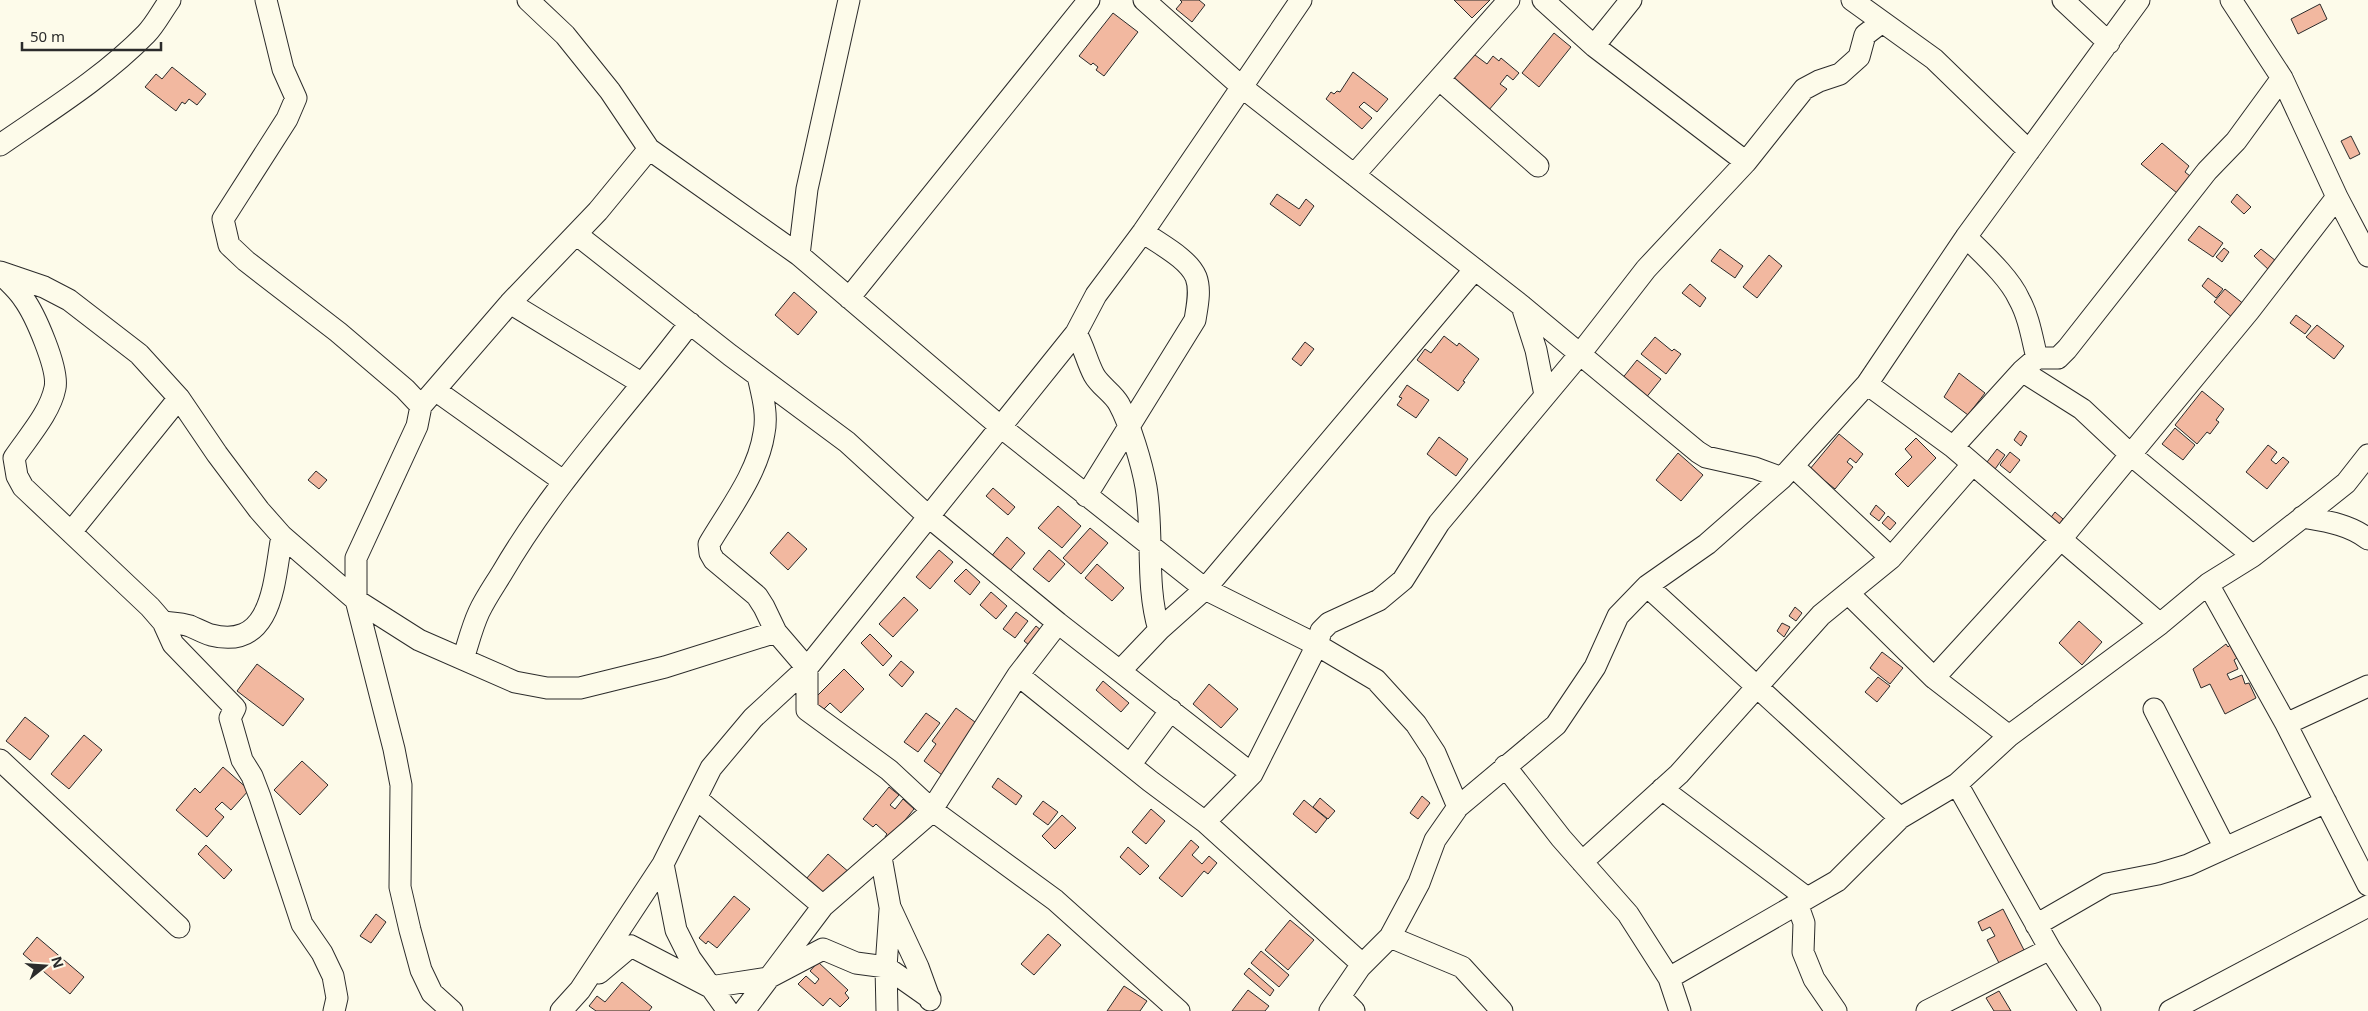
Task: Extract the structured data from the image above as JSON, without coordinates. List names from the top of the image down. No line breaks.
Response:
{"scale_bar":"50 m","north":"right"}
